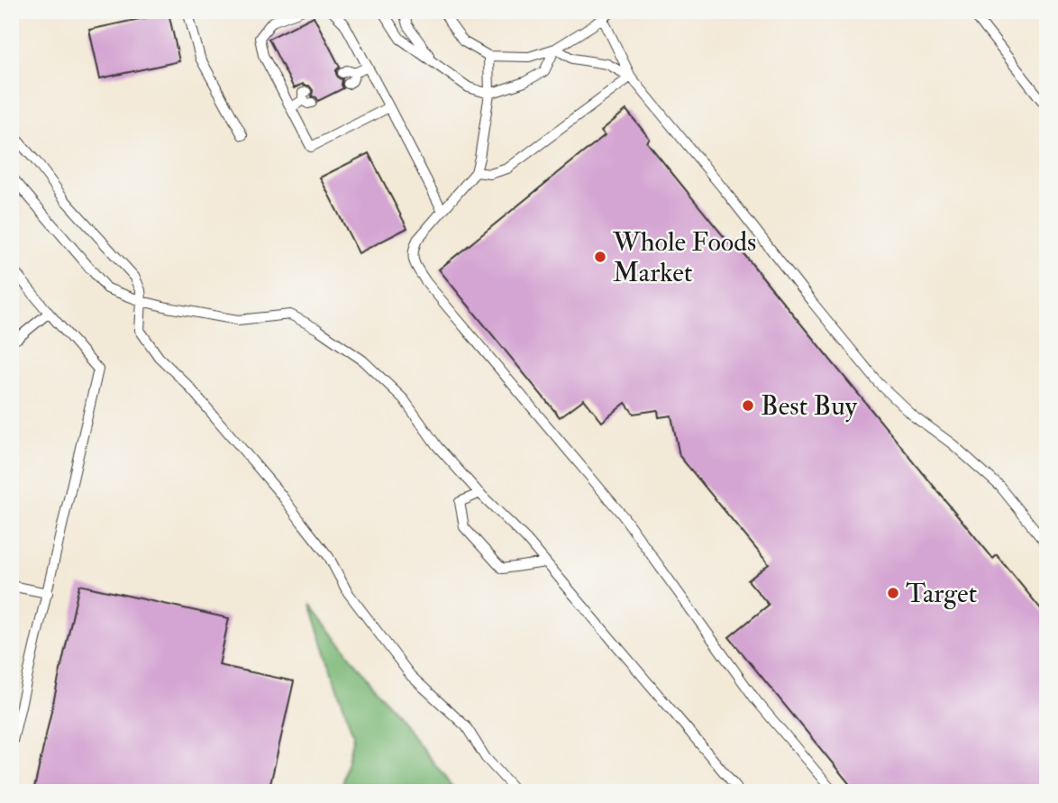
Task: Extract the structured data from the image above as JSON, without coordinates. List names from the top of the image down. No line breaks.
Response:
{"places":["Whole Foods Market","Best Buy","Target"]}
